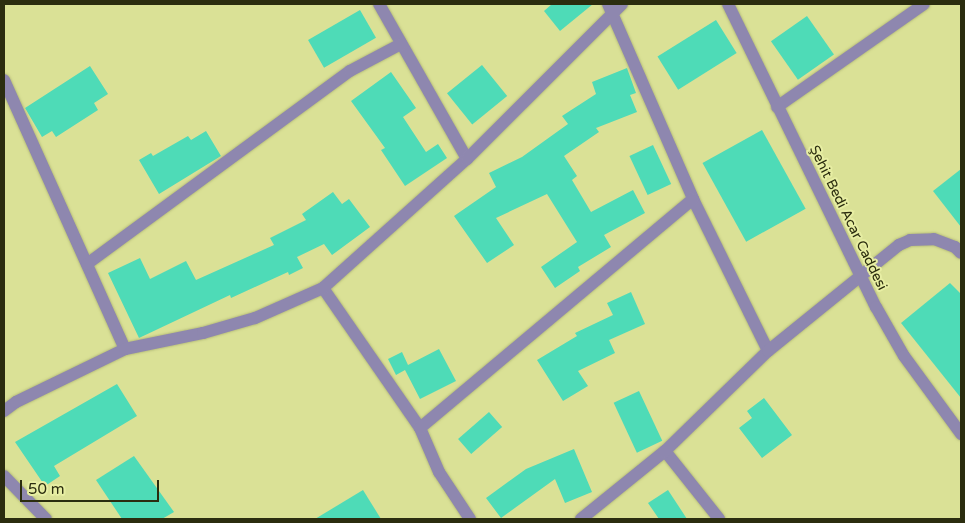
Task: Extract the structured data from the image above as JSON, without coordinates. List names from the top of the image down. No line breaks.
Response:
{"streets":{"street":["Şehit Bedi Acar Caddesi"]},"scale_bar":"50 m"}
